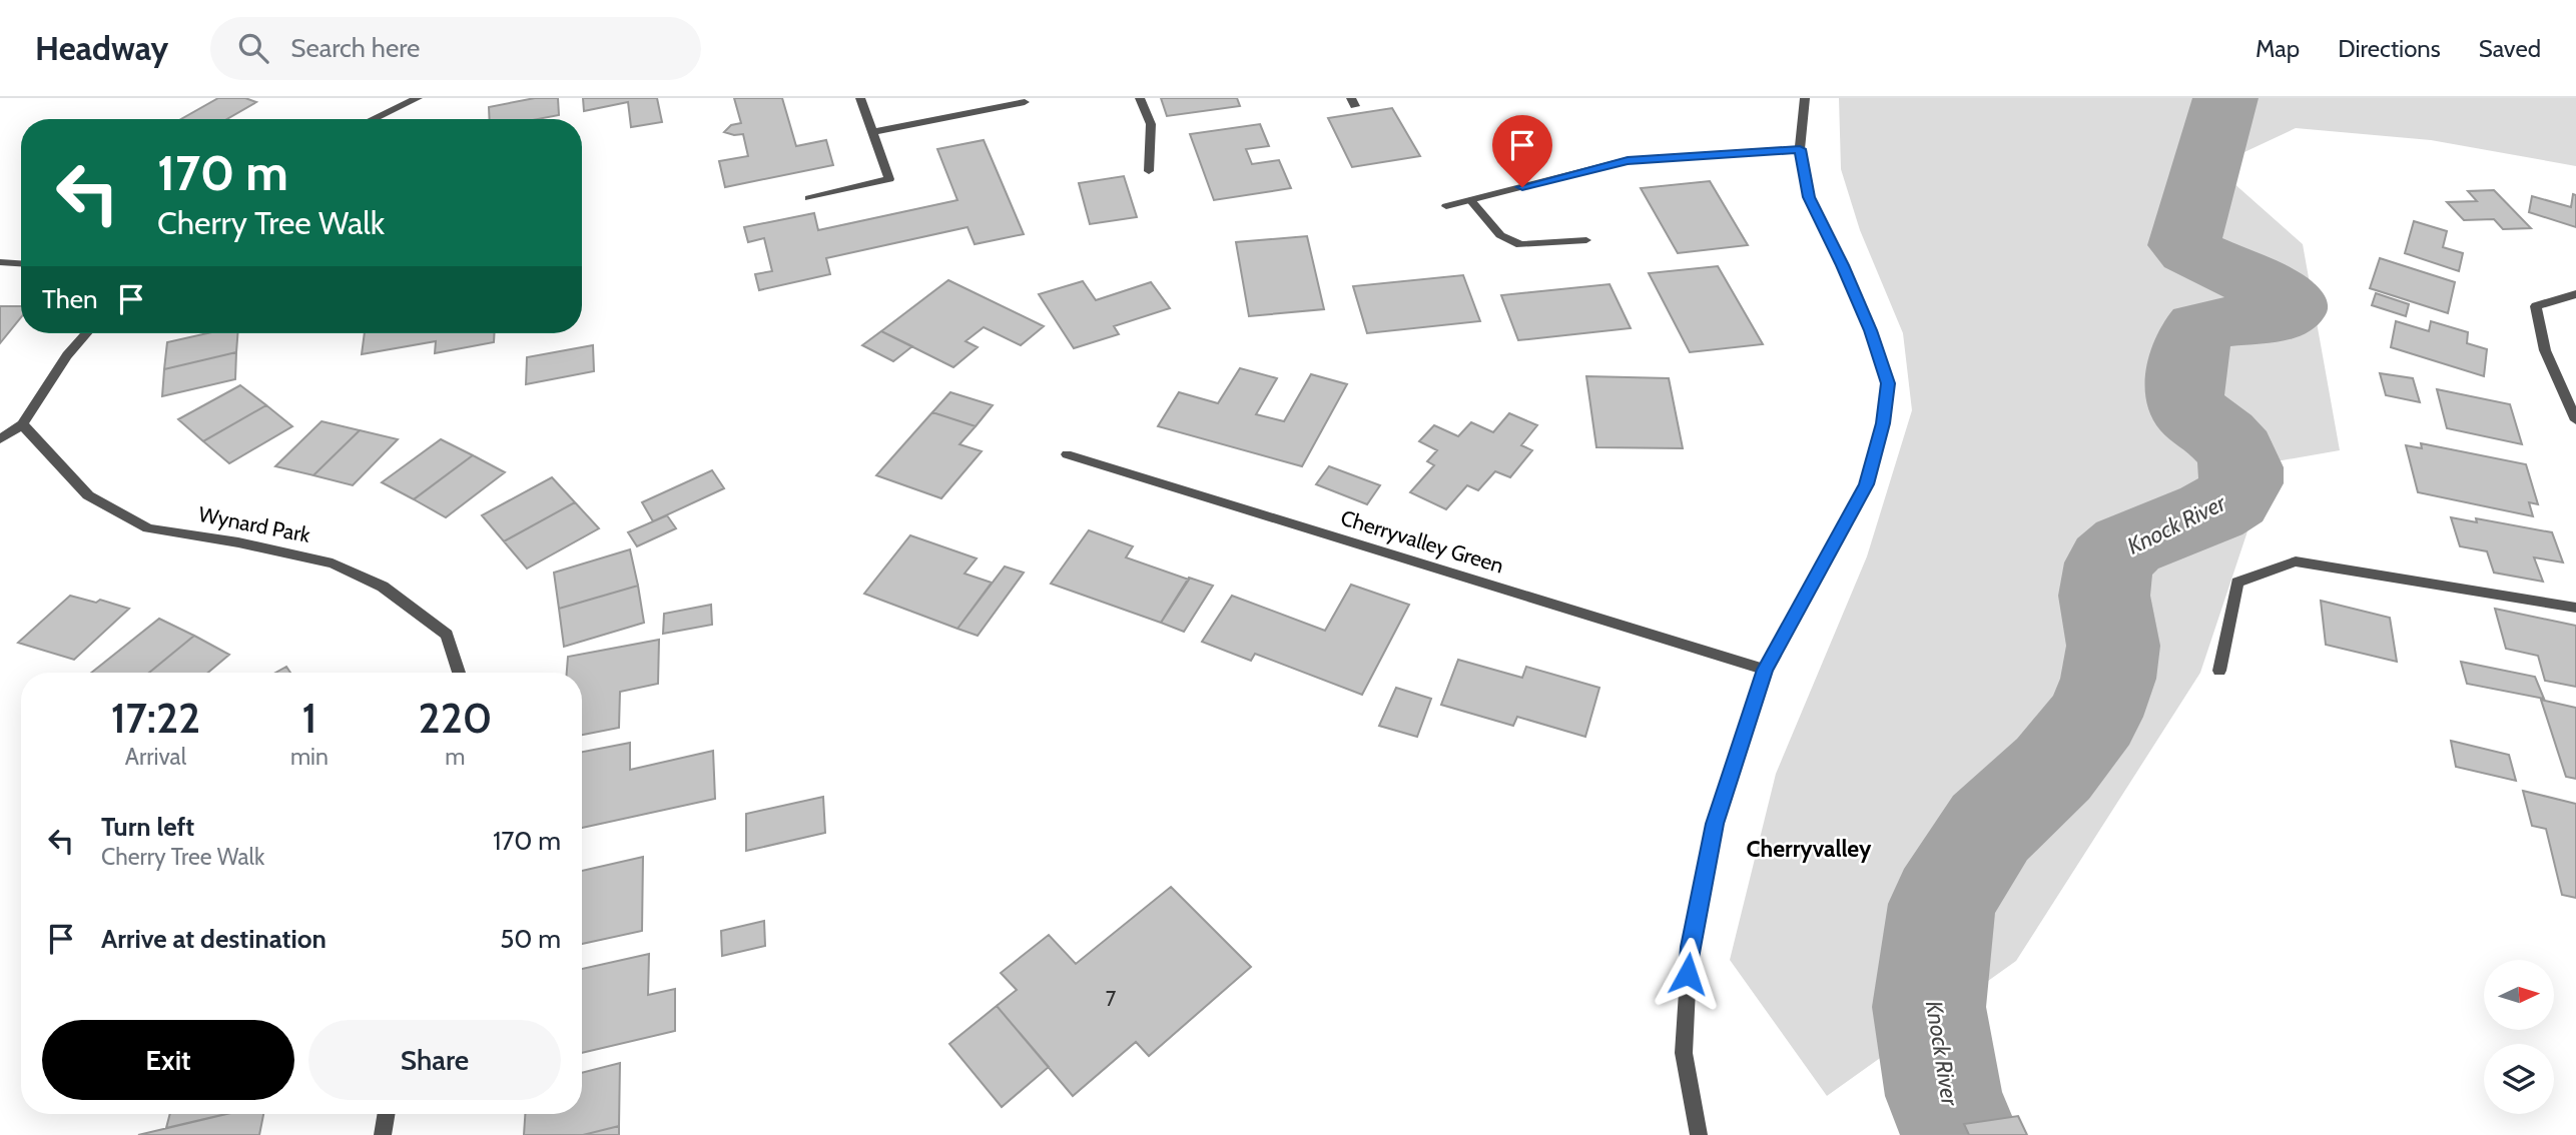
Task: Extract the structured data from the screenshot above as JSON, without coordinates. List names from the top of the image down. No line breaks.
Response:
{"streets":{"street":["Wynard Park","Cherryvalley Green"]},"districts":["Cherryvalley"],"water":["Knock River"],"house_numbers":["7"],"north":"right","page":{"header":"Headway","search":"Search here","nav":["Map","Directions","Saved"],"turn":["170 m","Cherry Tree Walk"],"then":"Then","eta":["17:22","Arrival","1","min","220","m"],"list":[{"name":"Turn left","note":"Cherry Tree Walk","value":"170 m"},{"name":"Arrive at destination","value":"50 m"}],"buttons":["Exit","Share"]}}
